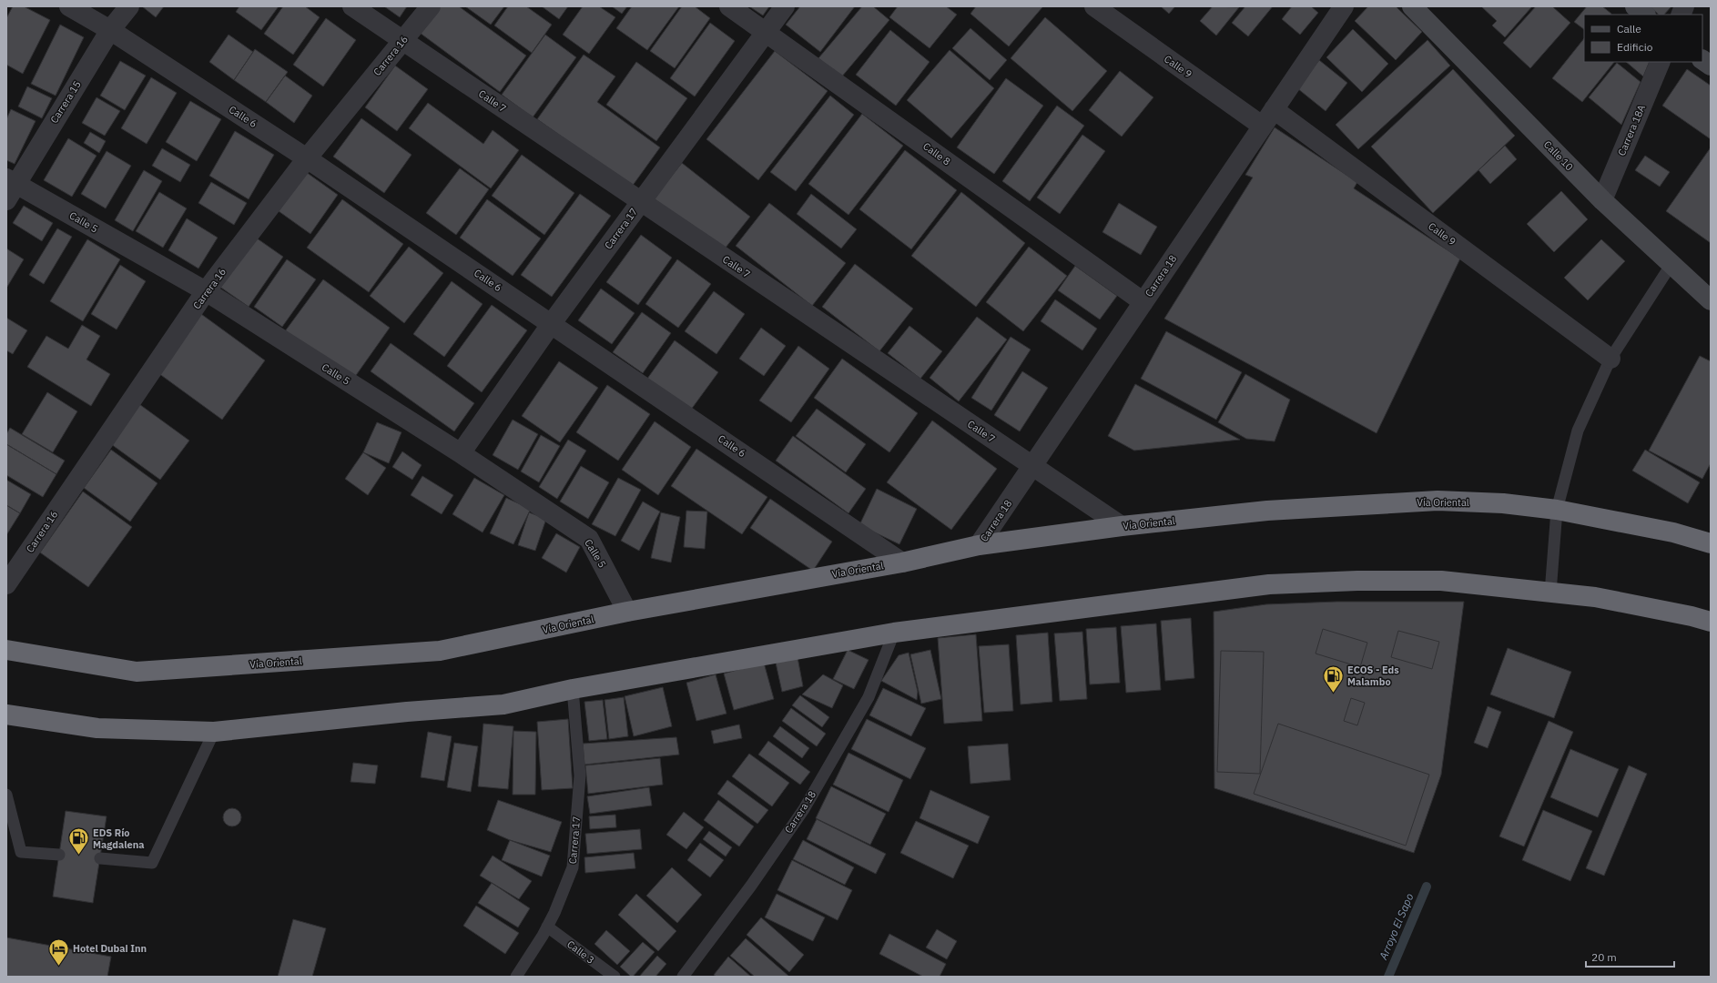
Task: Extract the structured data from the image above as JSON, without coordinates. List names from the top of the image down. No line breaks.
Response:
{"streets":{"highway":["Vía Oriental"],"main road":["Calle 10"],"street":["Carrera 16","Calle 9","Calle 7","Carrera 15","Calle 6","Carrera 18A","Calle 8","Calle 5","Carrera 17","Carrera 18"],"lane":["Calle 3"]},"crossings":[["Carrera 16","Calle 7"],["Carrera 16","Calle 6"],["Carrera 16","Calle 5"],["Calle 9","Carrera 18"],["Calle 7","Carrera 17"],["Calle 7","Carrera 18"],["Calle 7","Vía Oriental"],["Carrera 15","Calle 6"],["Carrera 15","Calle 5"],["Calle 6","Carrera 17"],["Calle 6","Vía Oriental"],["Carrera 18A","Calle 10"],["Calle 8","Carrera 17"],["Calle 8","Carrera 18"],["Calle 5","Carrera 17"],["Calle 5","Vía Oriental"],["Carrera 17","Calle 3"],["Carrera 18","Vía Oriental"]],"water":["Arroyo El Sapo"],"places":{"fuel station":["ECOS - Eds Malambo","EDS Río Magdalena"],"hotel":["Hotel Dubai Inn"]},"legend":["Calle","Edificio"],"scale_bar":"20 m"}
